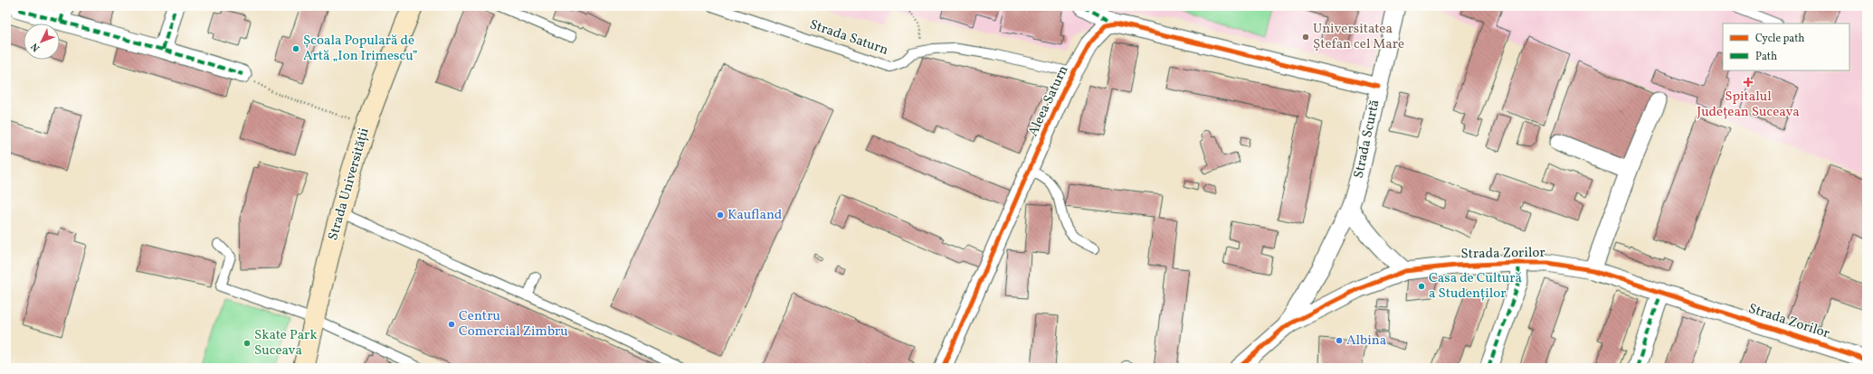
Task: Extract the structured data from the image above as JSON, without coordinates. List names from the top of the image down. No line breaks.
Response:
{"streets":{"street":["Aleea Saturn","Strada Scurtă","Strada Universității","Strada Zorilor"],"lane":["Strada Saturn"]},"crossings":[["Strada Saturn","Aleea Saturn"],["Strada Scurtă","Strada Zorilor"]],"places":{"other":["Universitatea Ștefan cel Mare","Școala Populară de Artă „Ion Irimescu”","Kaufland","Casa de Cultură a Studenților","Centru Comercial Zimbru","Albina","Skate Park Suceava"],"health":["Spitalul Județean Suceava"]},"legend":["Cycle path","Path"],"north":"bottom left"}
